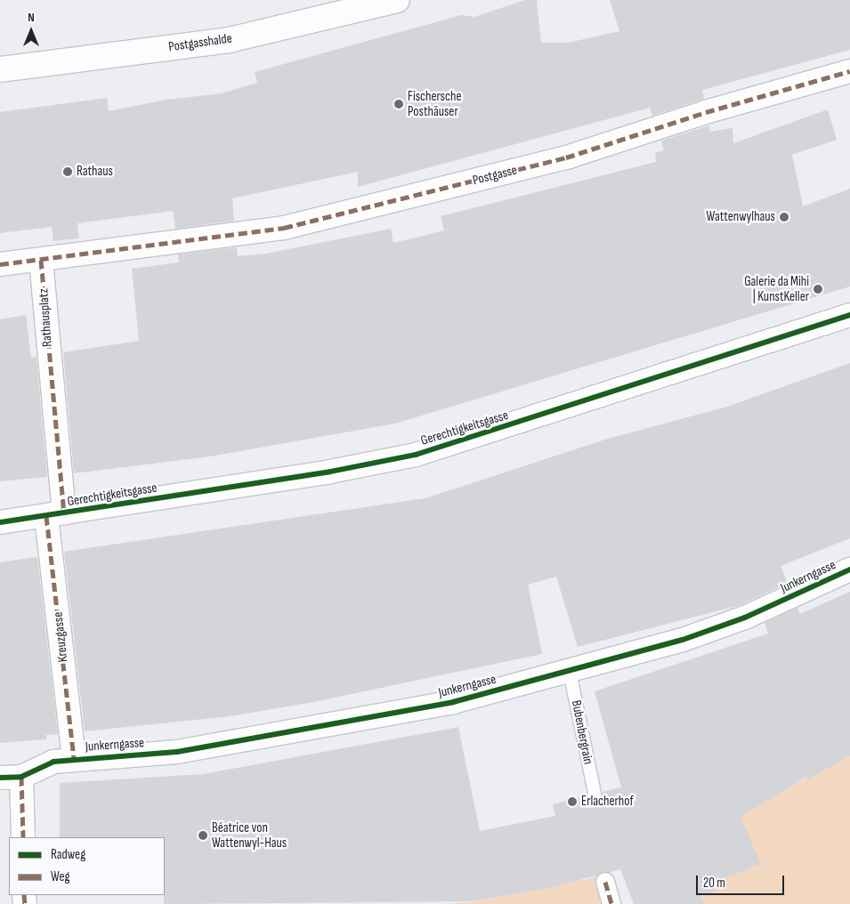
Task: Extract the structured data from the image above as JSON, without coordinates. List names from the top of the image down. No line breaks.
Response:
{"streets":{"street":["Postgasshalde","Postgasse","Rathausplatz","Gerechtigkeitsgasse","Junkerngasse","Kreuzgasse"],"lane":["Bubenbergrain"]},"crossings":[["Postgasse","Rathausplatz"],["Rathausplatz","Kreuzgasse"],["Gerechtigkeitsgasse","Kreuzgasse"],["Junkerngasse","Kreuzgasse"],["Junkerngasse","Bubenbergrain"]],"places":["Fischersche Posthäuser","Rathaus","Wattenwylhaus","Galerie da Mihi | KunstKeller","Erlacherhof","Béatrice von Wattenwyl-Haus"],"legend":["Radweg","Weg"],"scale_bar":"20 m","north":"top"}
